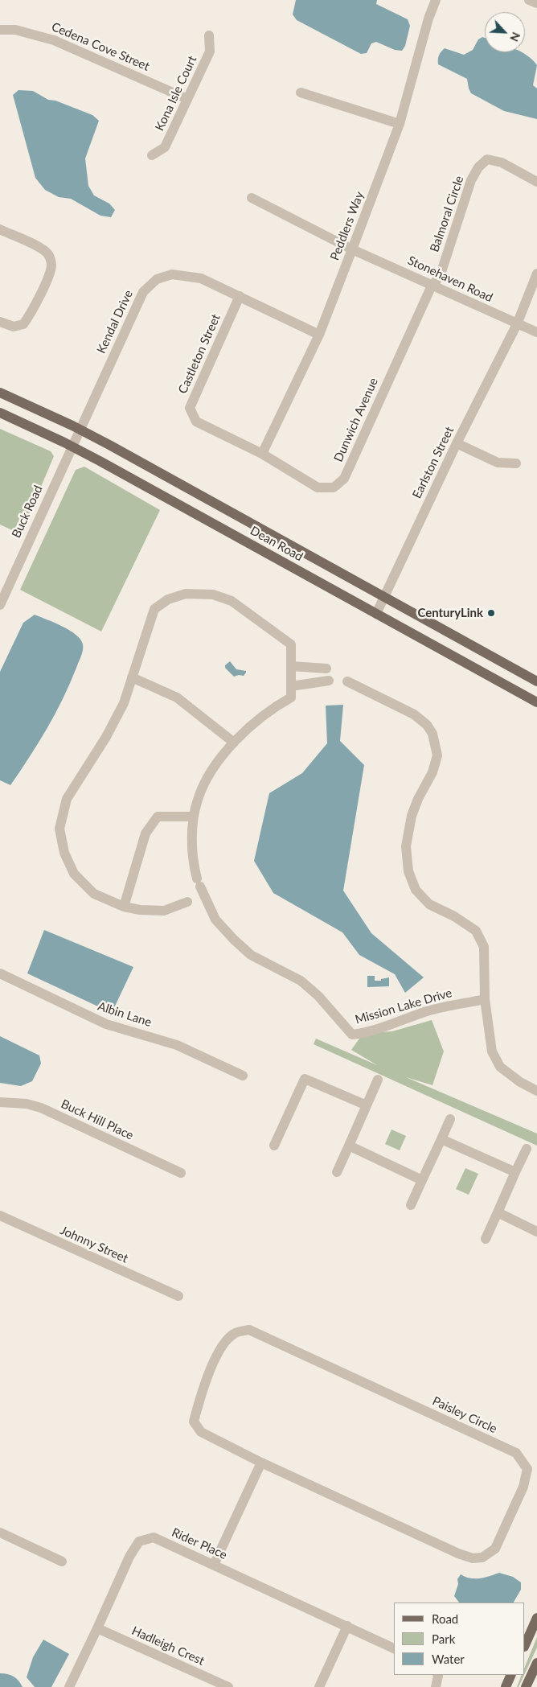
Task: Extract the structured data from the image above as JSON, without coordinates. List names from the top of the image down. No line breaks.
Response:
{"streets":{"main road":["Dean Road"],"street":["Cedena Cove Street","Kona Isle Court","Balmoral Circle","Peddlers Way","Stonehaven Road","Kendal Drive","Castleton Street","Dunwich Avenue","Earlston Street","Buck Road","Mission Lake Drive","Albin Lane","Buck Hill Place","Johnny Street","Paisley Circle","Rider Place","Hadleigh Crest"]},"crossings":[["Cedena Cove Street","Kona Isle Court"],["Balmoral Circle","Stonehaven Road"],["Balmoral Circle","Dunwich Avenue"],["Peddlers Way","Stonehaven Road"],["Peddlers Way","Kendal Drive"],["Peddlers Way","Castleton Street"],["Peddlers Way","Dunwich Avenue"],["Stonehaven Road","Dunwich Avenue"],["Stonehaven Road","Earlston Street"],["Kendal Drive","Castleton Street"],["Kendal Drive","Buck Road"],["Kendal Drive","Dean Road"],["Castleton Street","Dunwich Avenue"],["Earlston Street","Dean Road"],["Buck Road","Dean Road"],["Rider Place","Hadleigh Crest"]],"places":["CenturyLink"],"legend":["Road","Park","Water"],"north":"bottom right"}
